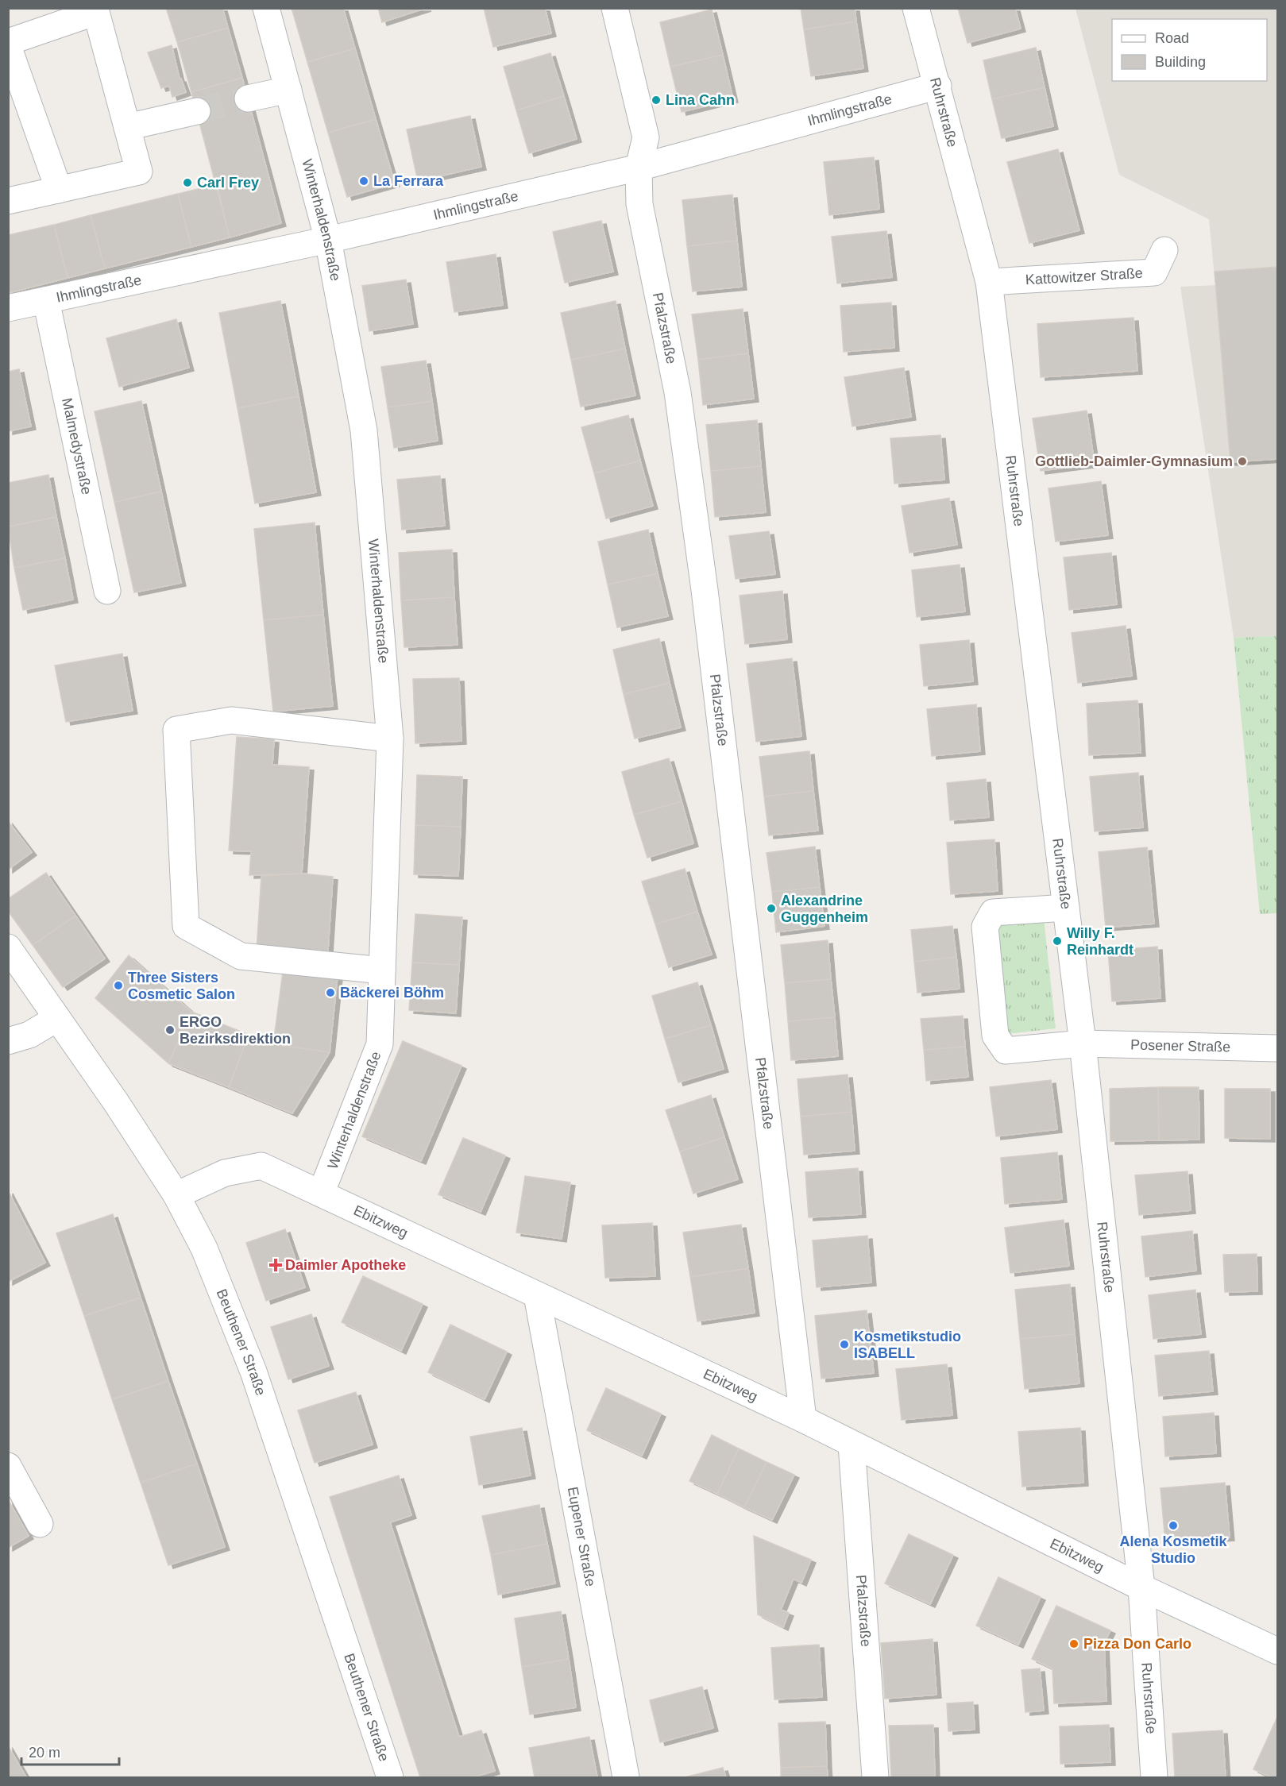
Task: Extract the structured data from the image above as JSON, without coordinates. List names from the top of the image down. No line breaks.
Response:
{"streets":{"street":["Ihmlingstraße","Ruhrstraße","Winterhaldenstraße","Kattowitzer Straße","Pfalzstraße","Malmedystraße","Posener Straße","Ebitzweg","Beuthener Straße","Eupener Straße"]},"crossings":[["Ihmlingstraße","Ruhrstraße"],["Ihmlingstraße","Winterhaldenstraße"],["Ihmlingstraße","Pfalzstraße"],["Ihmlingstraße","Malmedystraße"],["Ruhrstraße","Kattowitzer Straße"],["Ruhrstraße","Posener Straße"],["Ruhrstraße","Ebitzweg"],["Winterhaldenstraße","Ebitzweg"],["Pfalzstraße","Ebitzweg"],["Ebitzweg","Beuthener Straße"],["Ebitzweg","Eupener Straße"]],"places":{"other":["Lina Cahn","La Ferrara","Carl Frey","Gottlieb-Daimler-Gymnasium","Alexandrine Guggenheim","Willy F. Reinhardt","Three Sisters Cosmetic Salon","Bäckerei Böhm","ERGO Bezirksdirektion","Kosmetikstudio ISABELL","Alena Kosmetik Studio","Pizza Don Carlo"],"health":["Daimler Apotheke"]},"legend":["Road","Building"],"scale_bar":"20 m"}
